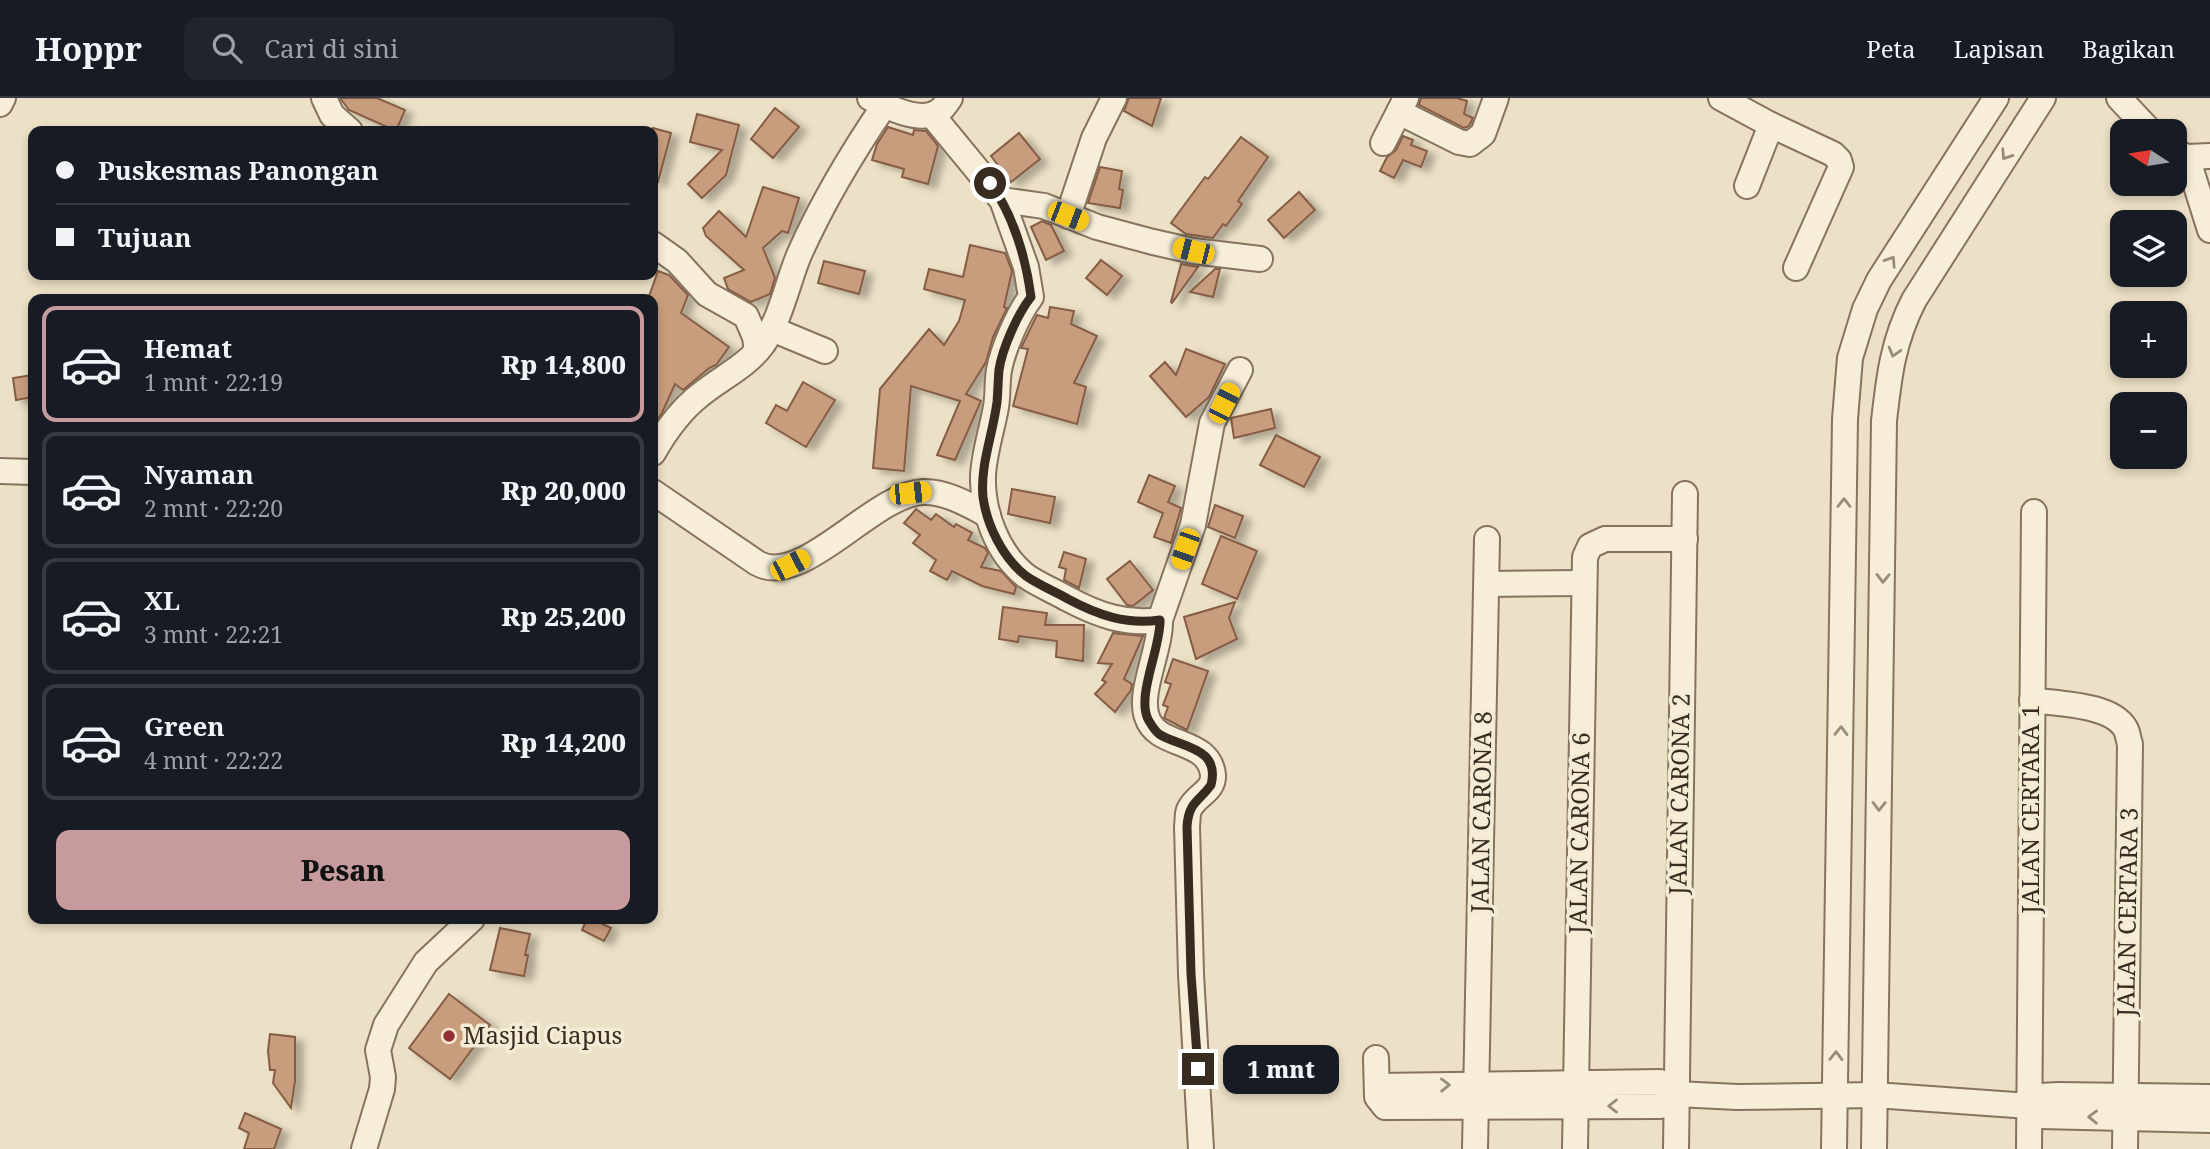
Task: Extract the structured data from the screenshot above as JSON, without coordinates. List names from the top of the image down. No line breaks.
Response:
{"streets":{"street":["JALAN CARONA 2","JALAN CERTARA 1","JALAN CARONA 8","JALAN CARONA 6","JALAN CERTARA 3"]},"crossings":[["JALAN CARONA 2","JALAN CARONA 6"],["JALAN CERTARA 1","JALAN CERTARA 3"]],"places":["Masjid Ciapus"],"north":"left","page":{"header":"Hoppr","search":"Cari di sini","nav":["Peta","Lapisan","Bagikan"],"map_buttons":["+","−"],"banner":["Puskesmas Panongan","Tujuan"],"list":[{"name":"Hemat","note":"1 mnt · 22:19","value":"Rp 14,800"},{"name":"Nyaman","note":"2 mnt · 22:20","value":"Rp 20,000"},{"name":"XL","note":"3 mnt · 22:21","value":"Rp 25,200"},{"name":"Green","note":"4 mnt · 22:22","value":"Rp 14,200"}],"buttons":"Pesan","bubble":"1 mnt"}}
